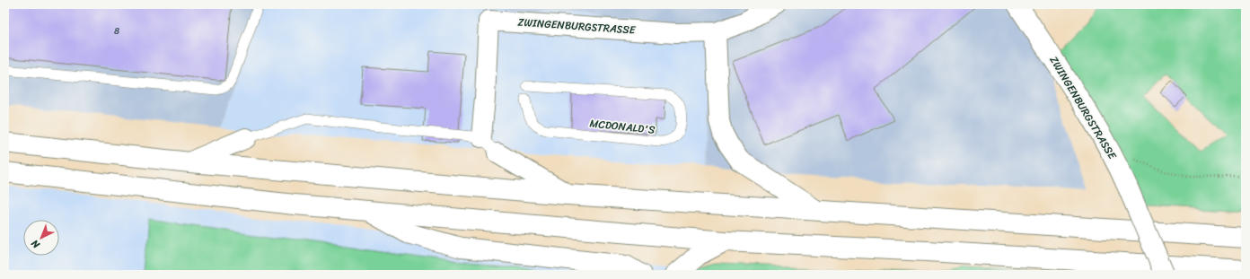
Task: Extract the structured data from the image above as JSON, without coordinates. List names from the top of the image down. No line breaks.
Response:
{"streets":{"main road":["ZWINGENBURGSTRASSE"],"lane":["MCDONALD'S"]},"house_numbers":["8"],"north":"bottom left"}
